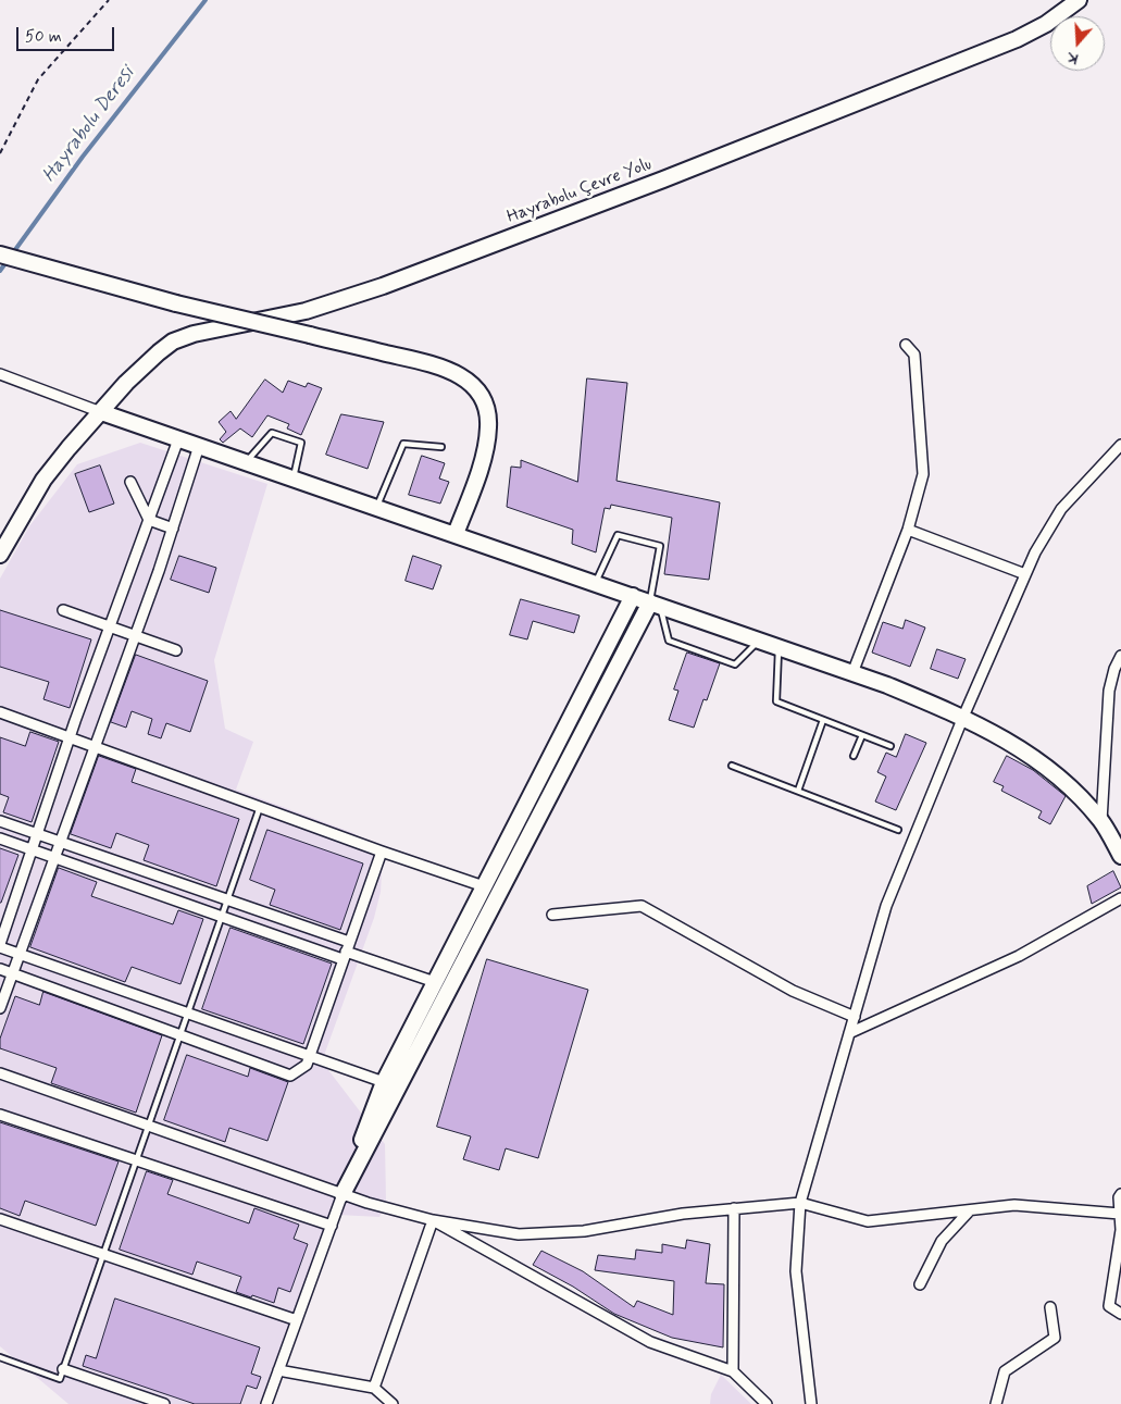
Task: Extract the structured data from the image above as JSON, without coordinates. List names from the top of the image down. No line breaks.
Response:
{"streets":{"main road":["Hayrabolu Çevre Yolu"]},"water":["Hayrabolu Deresi"],"scale_bar":"50 m","north":"bottom"}
